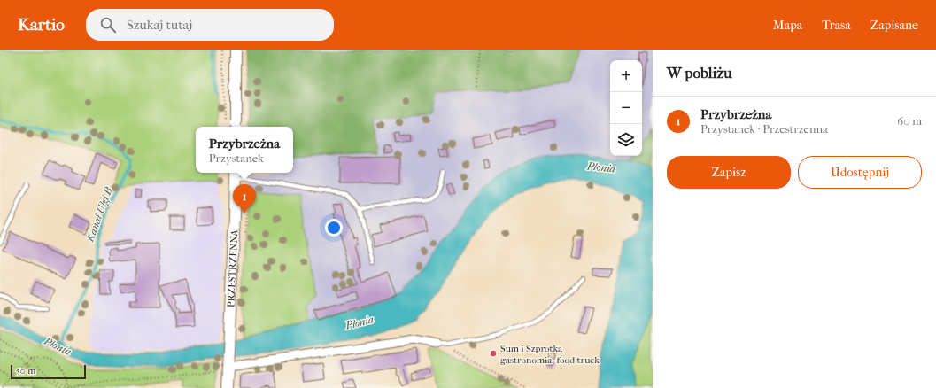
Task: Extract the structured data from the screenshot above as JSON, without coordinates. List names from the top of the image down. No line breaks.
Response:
{"streets":{"street":["PRZESTRZENNA"]},"water":["Płonia","Kanał Ulgi B"],"places":["Sum i Szprotka gastronomia -food truck"],"scale_bar":"50 m","page":{"header":"Kartio","search":"Szukaj tutaj","nav":["Mapa","Trasa","Zapisane"],"heading":"W pobliżu","map_buttons":["+","−"],"list":[{"mark":"1","name":"Przybrzeżna","note":"Przystanek · Przestrzenna","value":"60 m"}],"popup":["Przybrzeżna","Przystanek"],"buttons":["Zapisz","Udostępnij"],"pins":"1","scale":"50 m"}}
